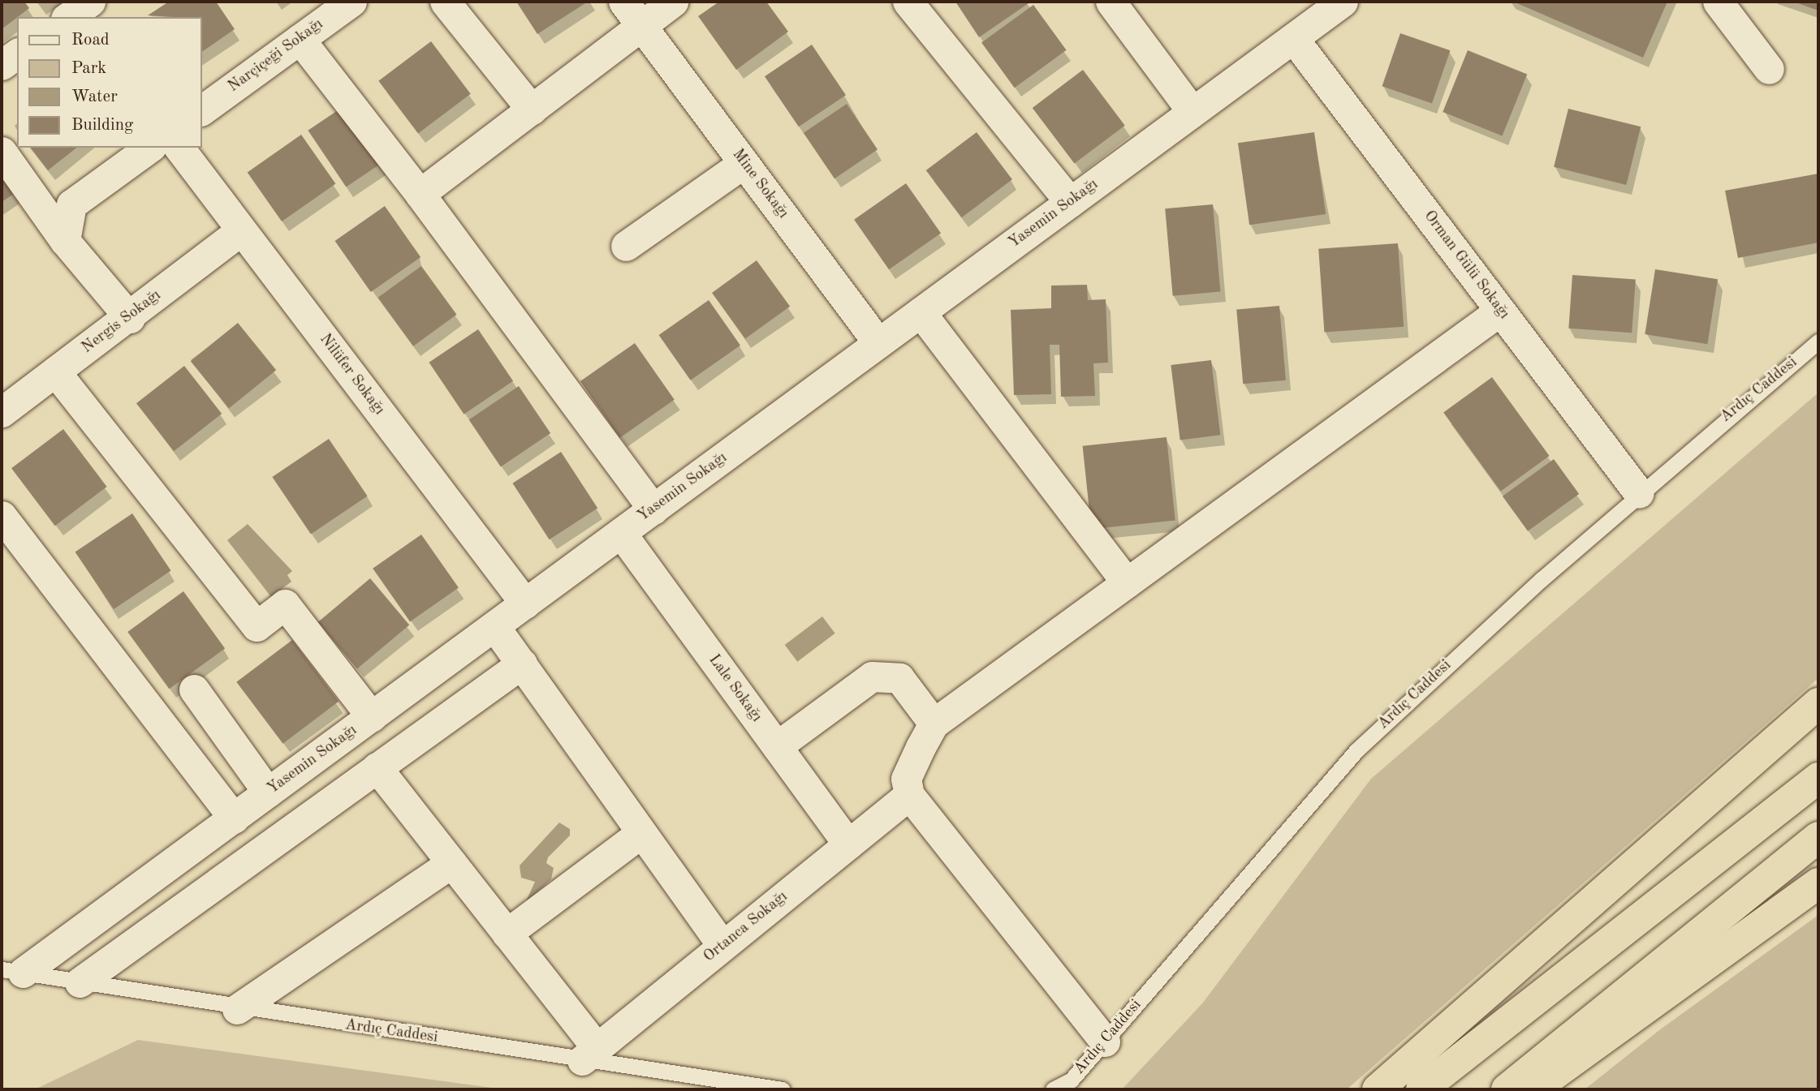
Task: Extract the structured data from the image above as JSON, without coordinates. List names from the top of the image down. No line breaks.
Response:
{"streets":{"street":["Narçiçeği Sokağı","Mine Sokağı","Yasemin Sokağı","Orman Gülü Sokağı","Nergis Sokağı","Nilüfer Sokağı","Lale Sokağı","Ortanca Sokağı"],"lane":["Ardıç Caddesi"]},"crossings":[["Mine Sokağı","Yasemin Sokağı"],["Yasemin Sokağı","Orman Gülü Sokağı"],["Yasemin Sokağı","Nilüfer Sokağı"],["Yasemin Sokağı","Ardıç Caddesi"],["Yasemin Sokağı","Lale Sokağı"],["Orman Gülü Sokağı","Ardıç Caddesi"],["Nergis Sokağı","Nilüfer Sokağı"],["Ardıç Caddesi","Ortanca Sokağı"],["Lale Sokağı","Ortanca Sokağı"]],"legend":["Road","Park","Water","Building"]}
